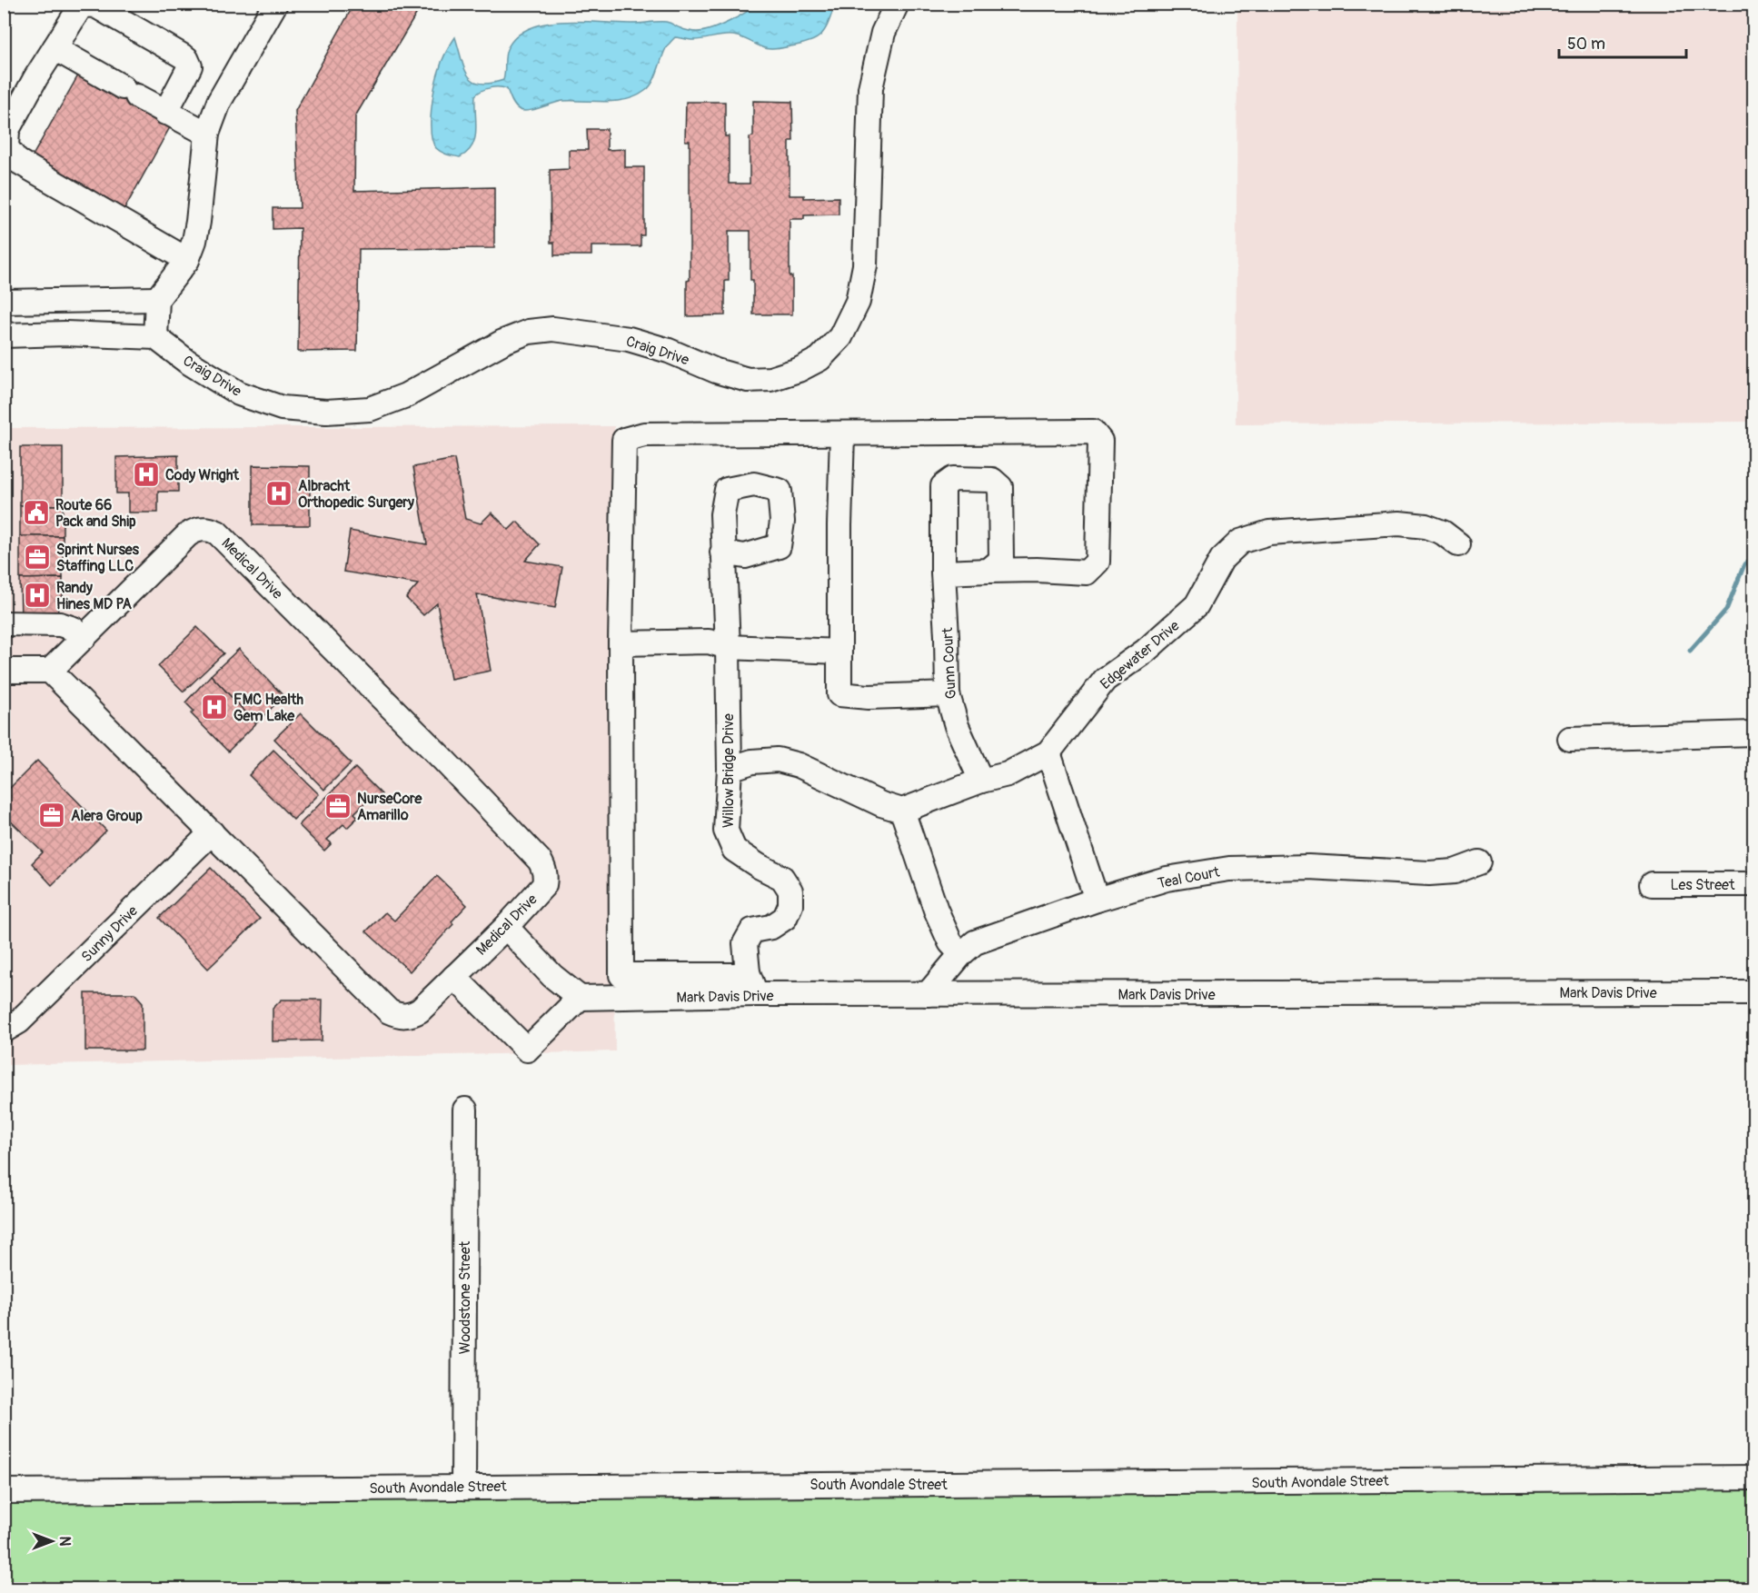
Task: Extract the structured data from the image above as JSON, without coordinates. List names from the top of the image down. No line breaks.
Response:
{"streets":{"street":["Craig Drive","Medical Drive","Edgewater Drive","Gunn Court","Willow Bridge Drive","Teal Court","Les Street","Sunny Drive","Mark Davis Drive","Woodstone Street","South Avondale Street"]},"crossings":[["Medical Drive","Sunny Drive"],["Edgewater Drive","Gunn Court"],["Willow Bridge Drive","Mark Davis Drive"],["Teal Court","Mark Davis Drive"],["Woodstone Street","South Avondale Street"]],"places":{"hospital":["Cody Wright","Albracht Orthopedic Surgery","Randy Hines MD PA","FMC Health Gem Lake"],"public building":["Route 66 Pack and Ship"],"office":["Sprint Nurses Staffing LLC","NurseCore Amarillo","Alera Group"]},"scale_bar":"50 m","north":"right"}
